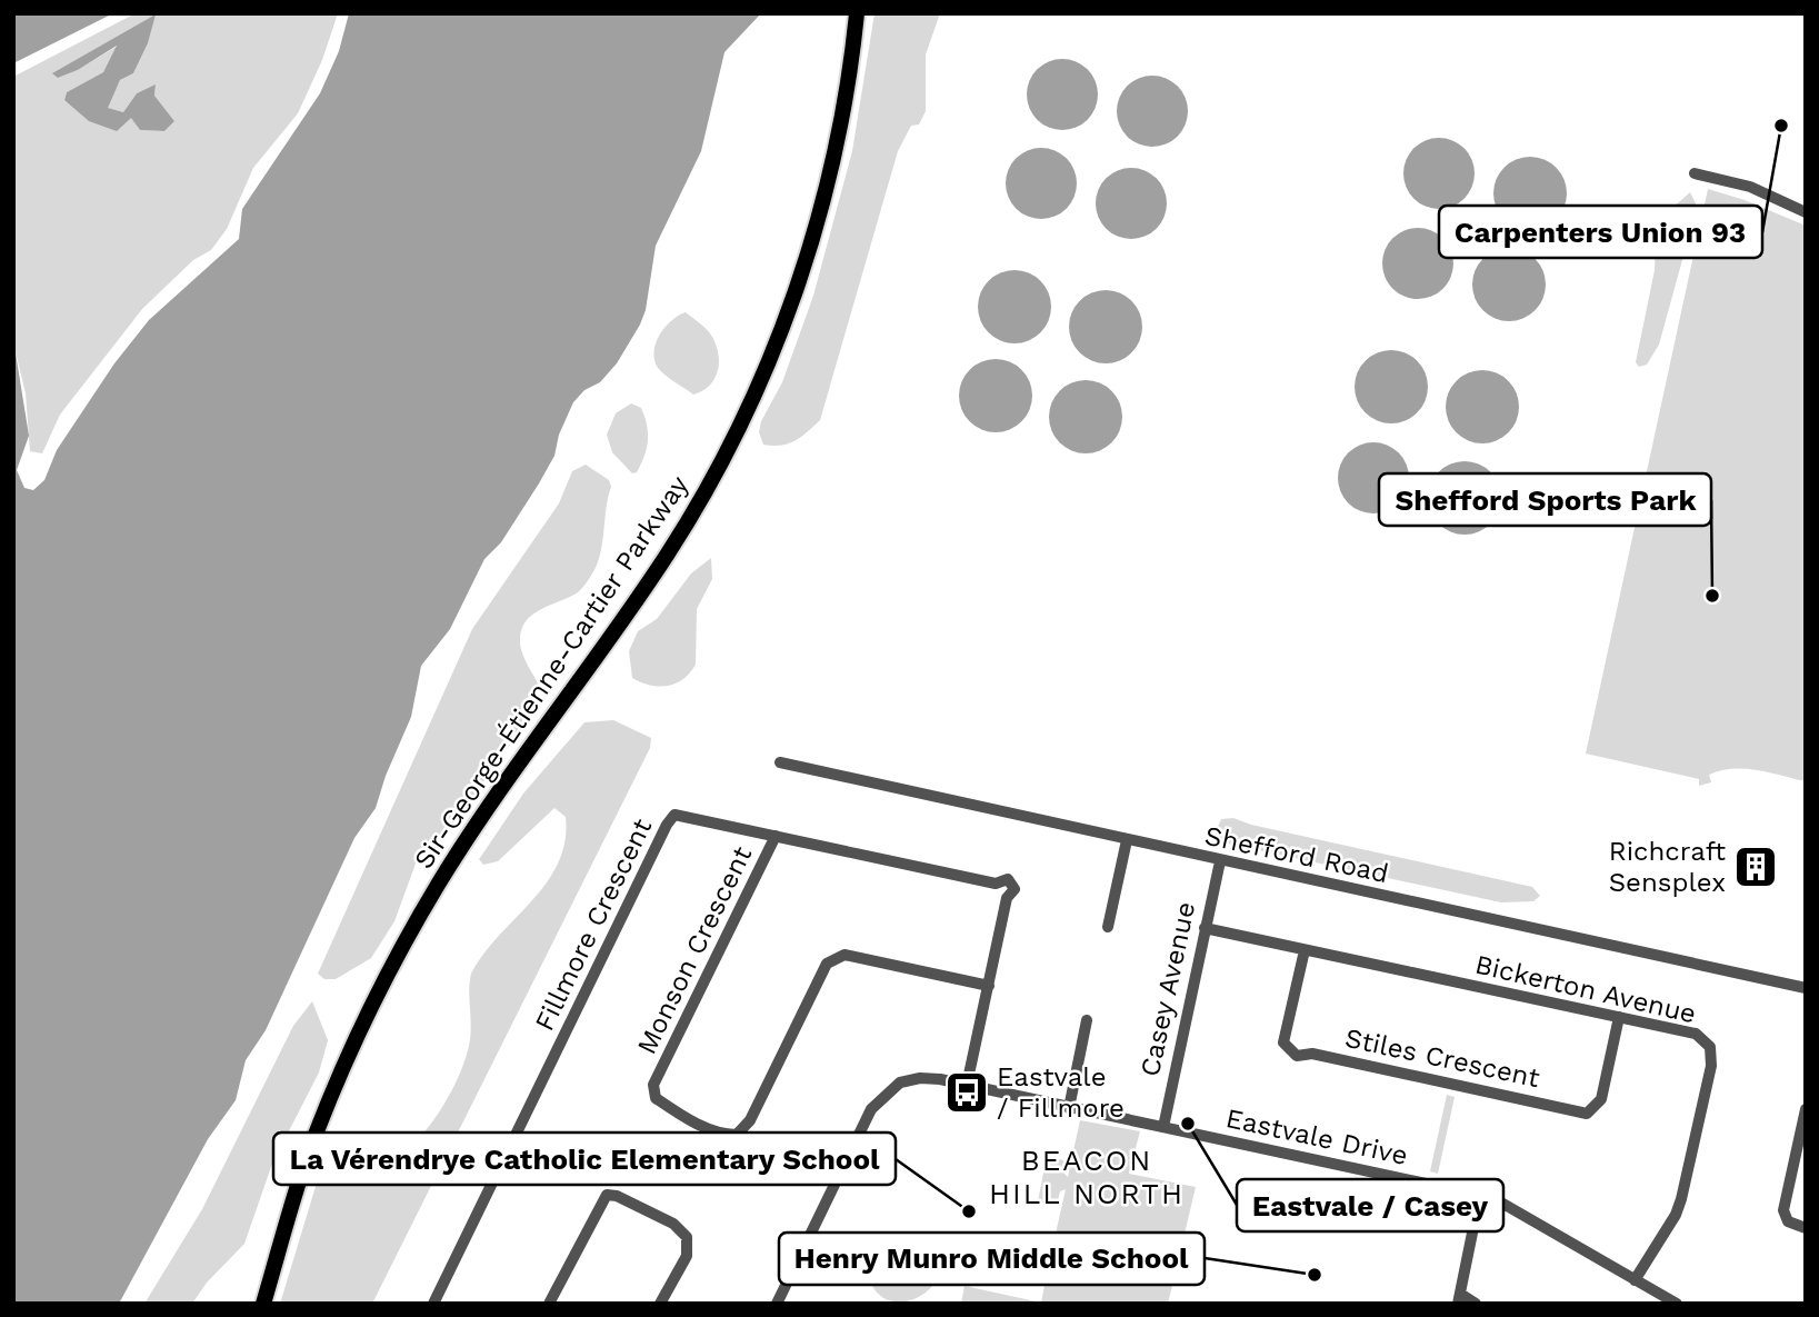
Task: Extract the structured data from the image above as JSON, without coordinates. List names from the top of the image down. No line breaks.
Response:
{"streets":{"main road":["Sir-George-Étienne-Cartier Parkway"],"street":["Shefford Road","Fillmore Crescent","Monson Crescent","Casey Avenue","Bickerton Avenue","Stiles Crescent","Eastvale Drive"]},"crossings":[["Shefford Road","Casey Avenue"],["Fillmore Crescent","Monson Crescent"],["Fillmore Crescent","Eastvale Drive"],["Casey Avenue","Bickerton Avenue"],["Casey Avenue","Eastvale Drive"],["Bickerton Avenue","Stiles Crescent"],["Bickerton Avenue","Eastvale Drive"]],"districts":["BEACON HILL NORTH"],"places":{"other":["Carpenters Union 93","Shefford Sports Park","Eastvale / Casey","La Vérendrye Catholic Elementary School","Henry Munro Middle School"],"building":["Richcraft Sensplex"],"bus stop":["Eastvale / Fillmore"]}}
